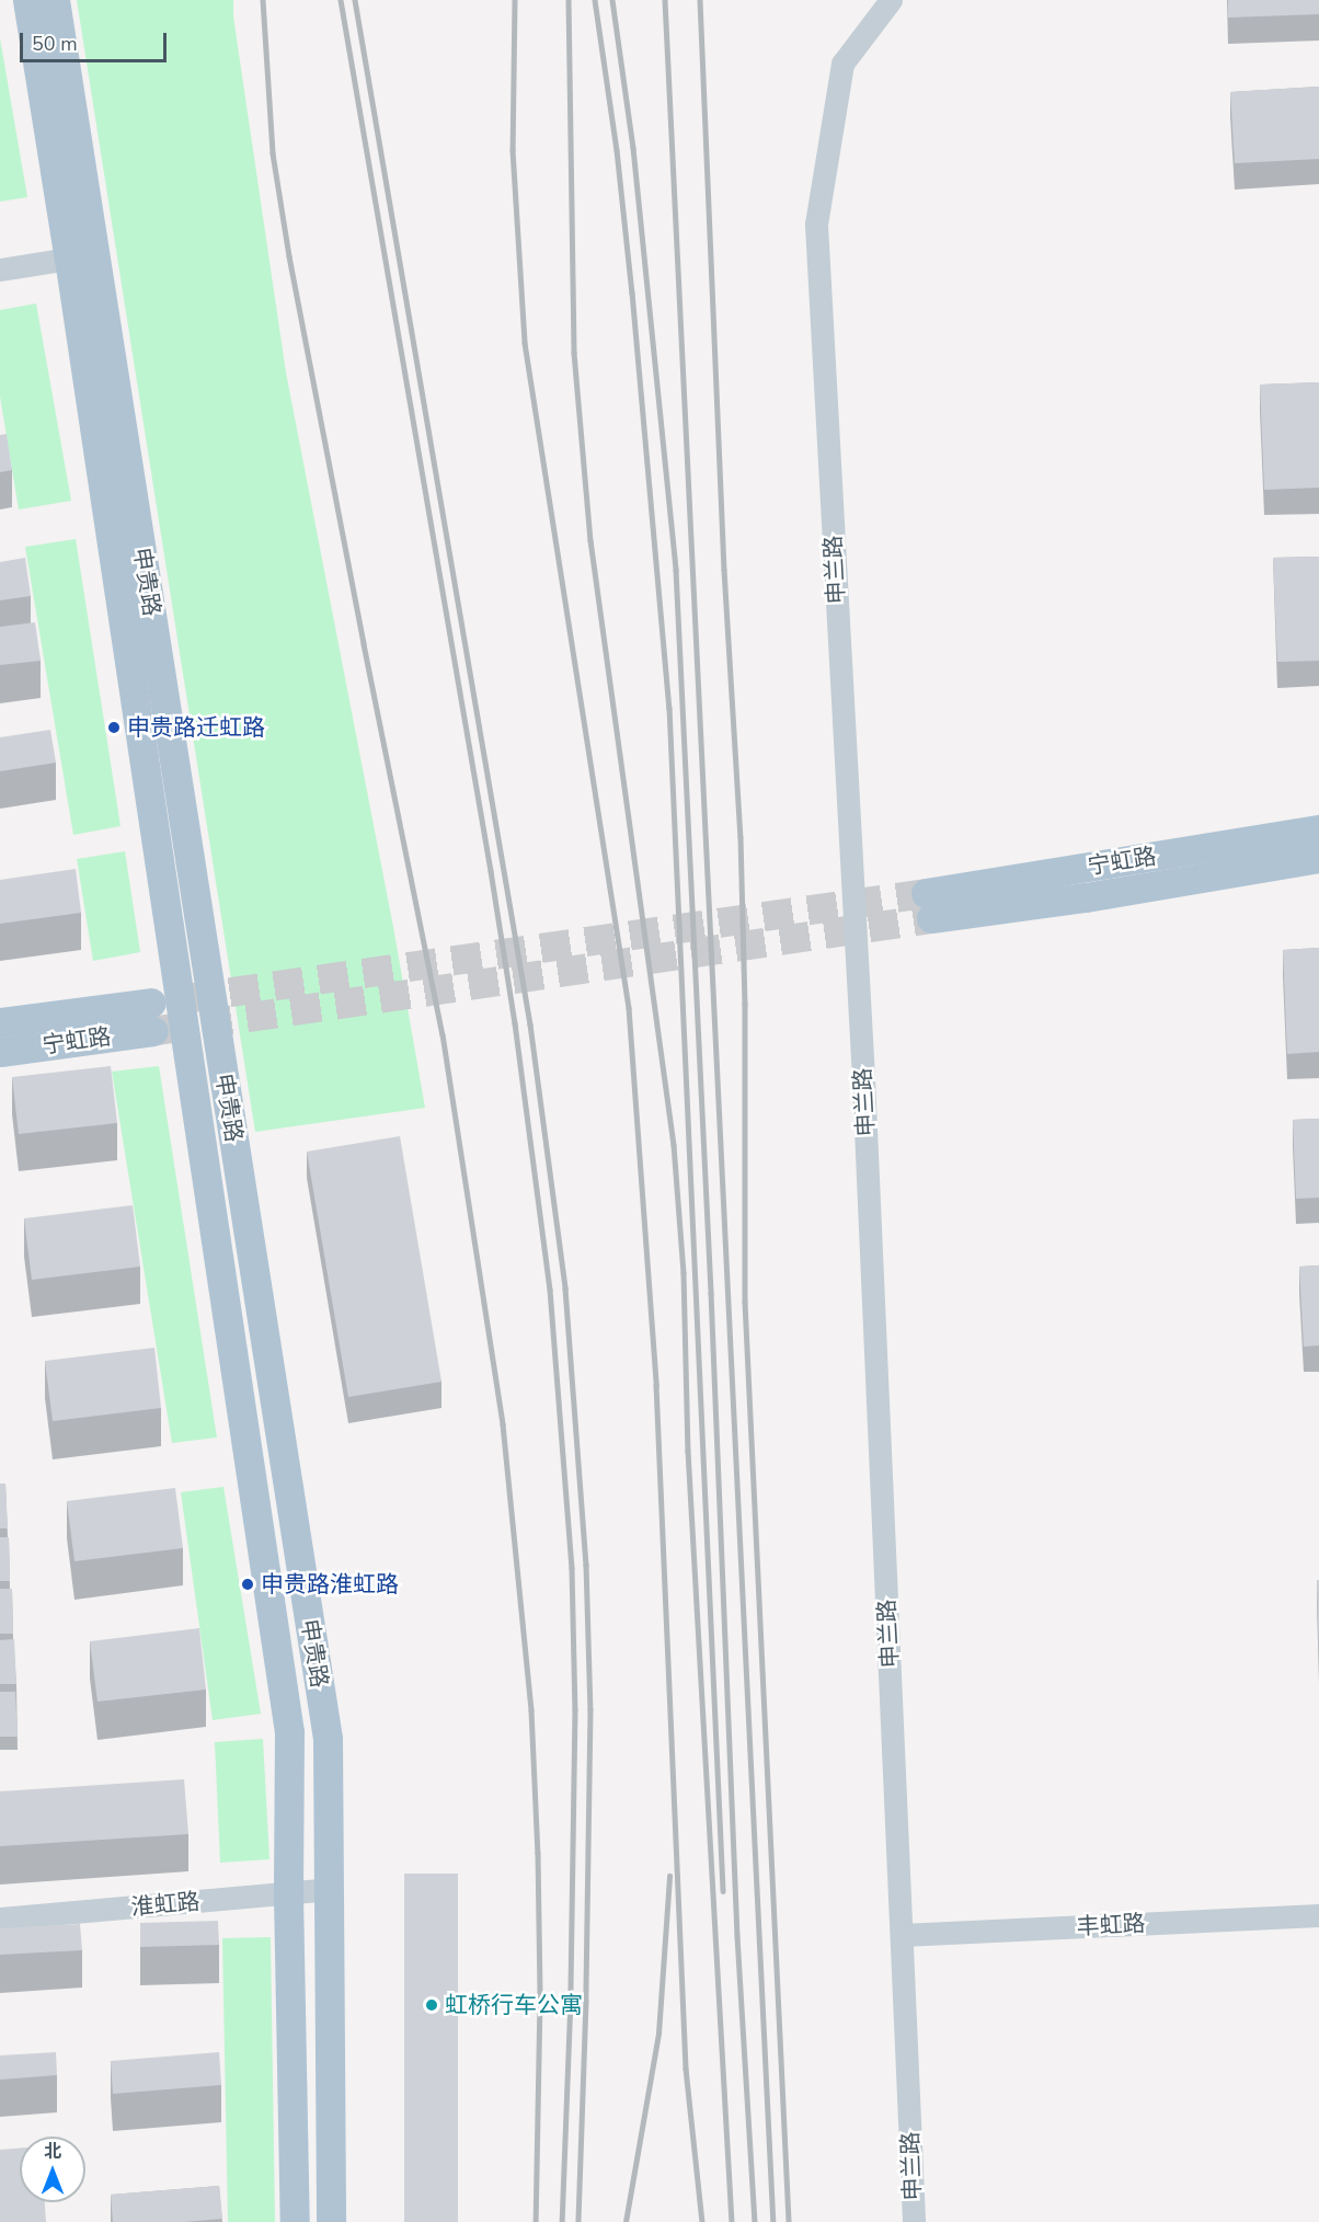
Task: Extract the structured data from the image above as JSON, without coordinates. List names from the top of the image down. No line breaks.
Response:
{"streets":{"main road":["申贵路","宁虹路"],"street":["申兰路","淮虹路","丰虹路"]},"crossings":[["申兰路","丰虹路"],["申贵路","淮虹路"]],"places":["申贵路迁虹路","申贵路淮虹路","虹桥行车公寓"],"scale_bar":"50 m","north":"top"}
